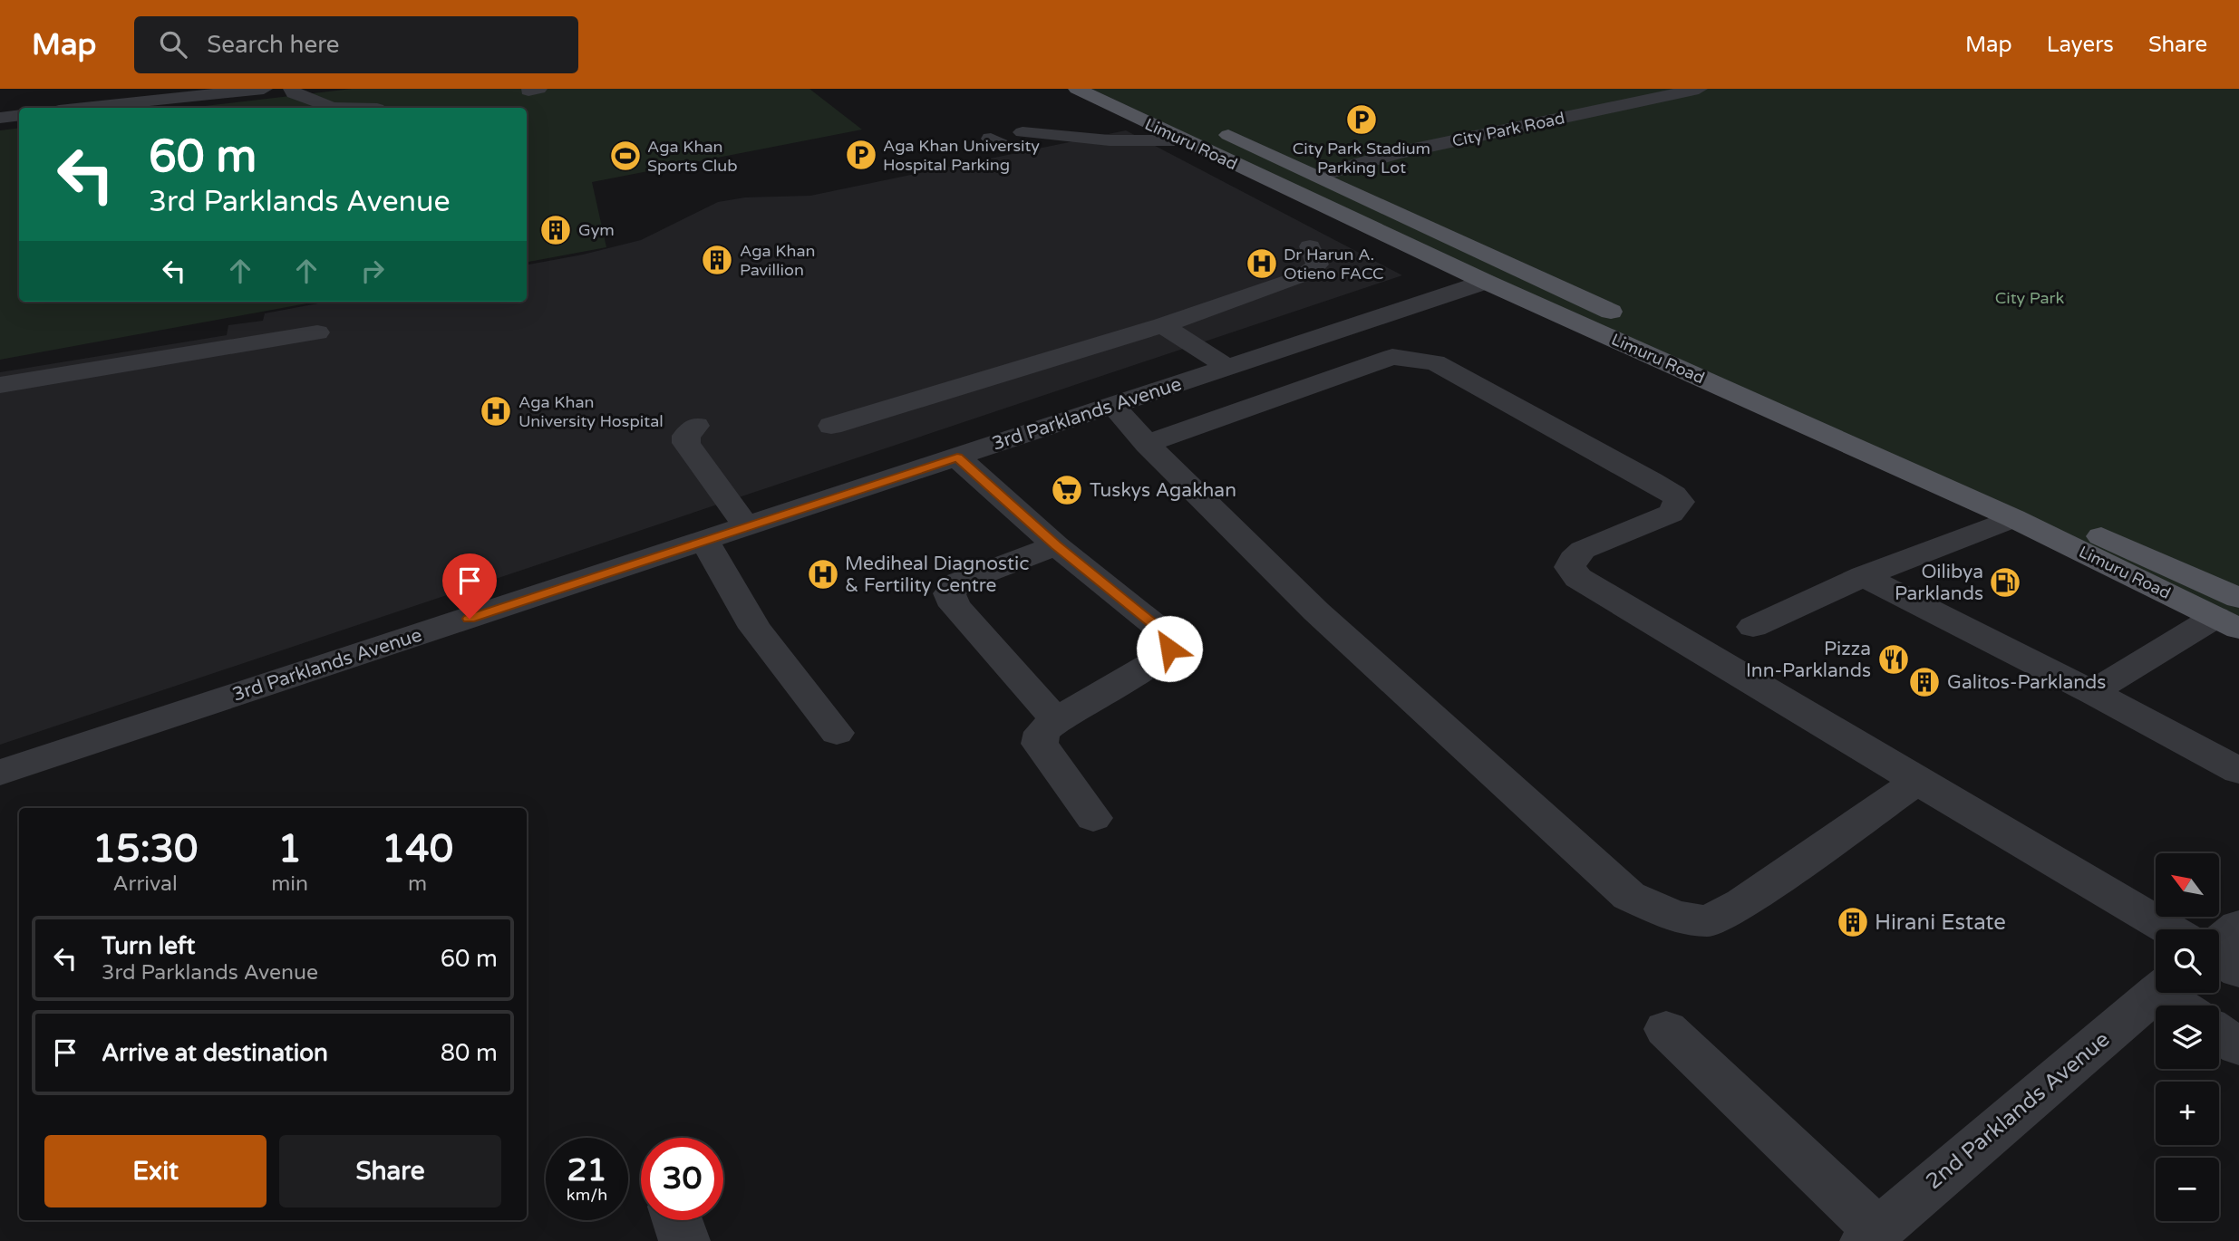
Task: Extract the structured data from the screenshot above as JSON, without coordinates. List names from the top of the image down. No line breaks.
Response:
{"streets":{"main road":["Limuru Road"],"street":["City Park Road","3rd Parklands Avenue","2nd Parklands Avenue"]},"crossings":[["City Park Road","Limuru Road"],["Limuru Road","3rd Parklands Avenue"]],"parks":["City Park"],"places":{"parking":["City Park Stadium Parking Lot","Aga Khan University Hospital Parking"],"sports":["Aga Khan Sports Club"],"building":["Gym","Aga Khan Pavillion","Galitos-Parklands","Hirani Estate"],"hospital":["Dr Harun A. Otieno FACC","Aga Khan University Hospital","Mediheal Diagnostic & Fertility Centre"],"supermarket":["Tuskys Agakhan"],"fuel station":["Oilibya Parklands"],"restaurant":["Pizza Inn-Parklands"]},"north":"top left","page":{"header":"Map","search":"Search here","nav":["Map","Layers","Share"],"turn":["60 m","3rd Parklands Avenue"],"eta":["15:30","Arrival","1","min","140","m"],"map_buttons":["+","−"],"list":[{"name":"Turn left","note":"3rd Parklands Avenue","value":"60 m"},{"name":"Arrive at destination","value":"80 m"}],"buttons":["Exit","Share"],"speed":"21 km/h","limit":"30"}}
